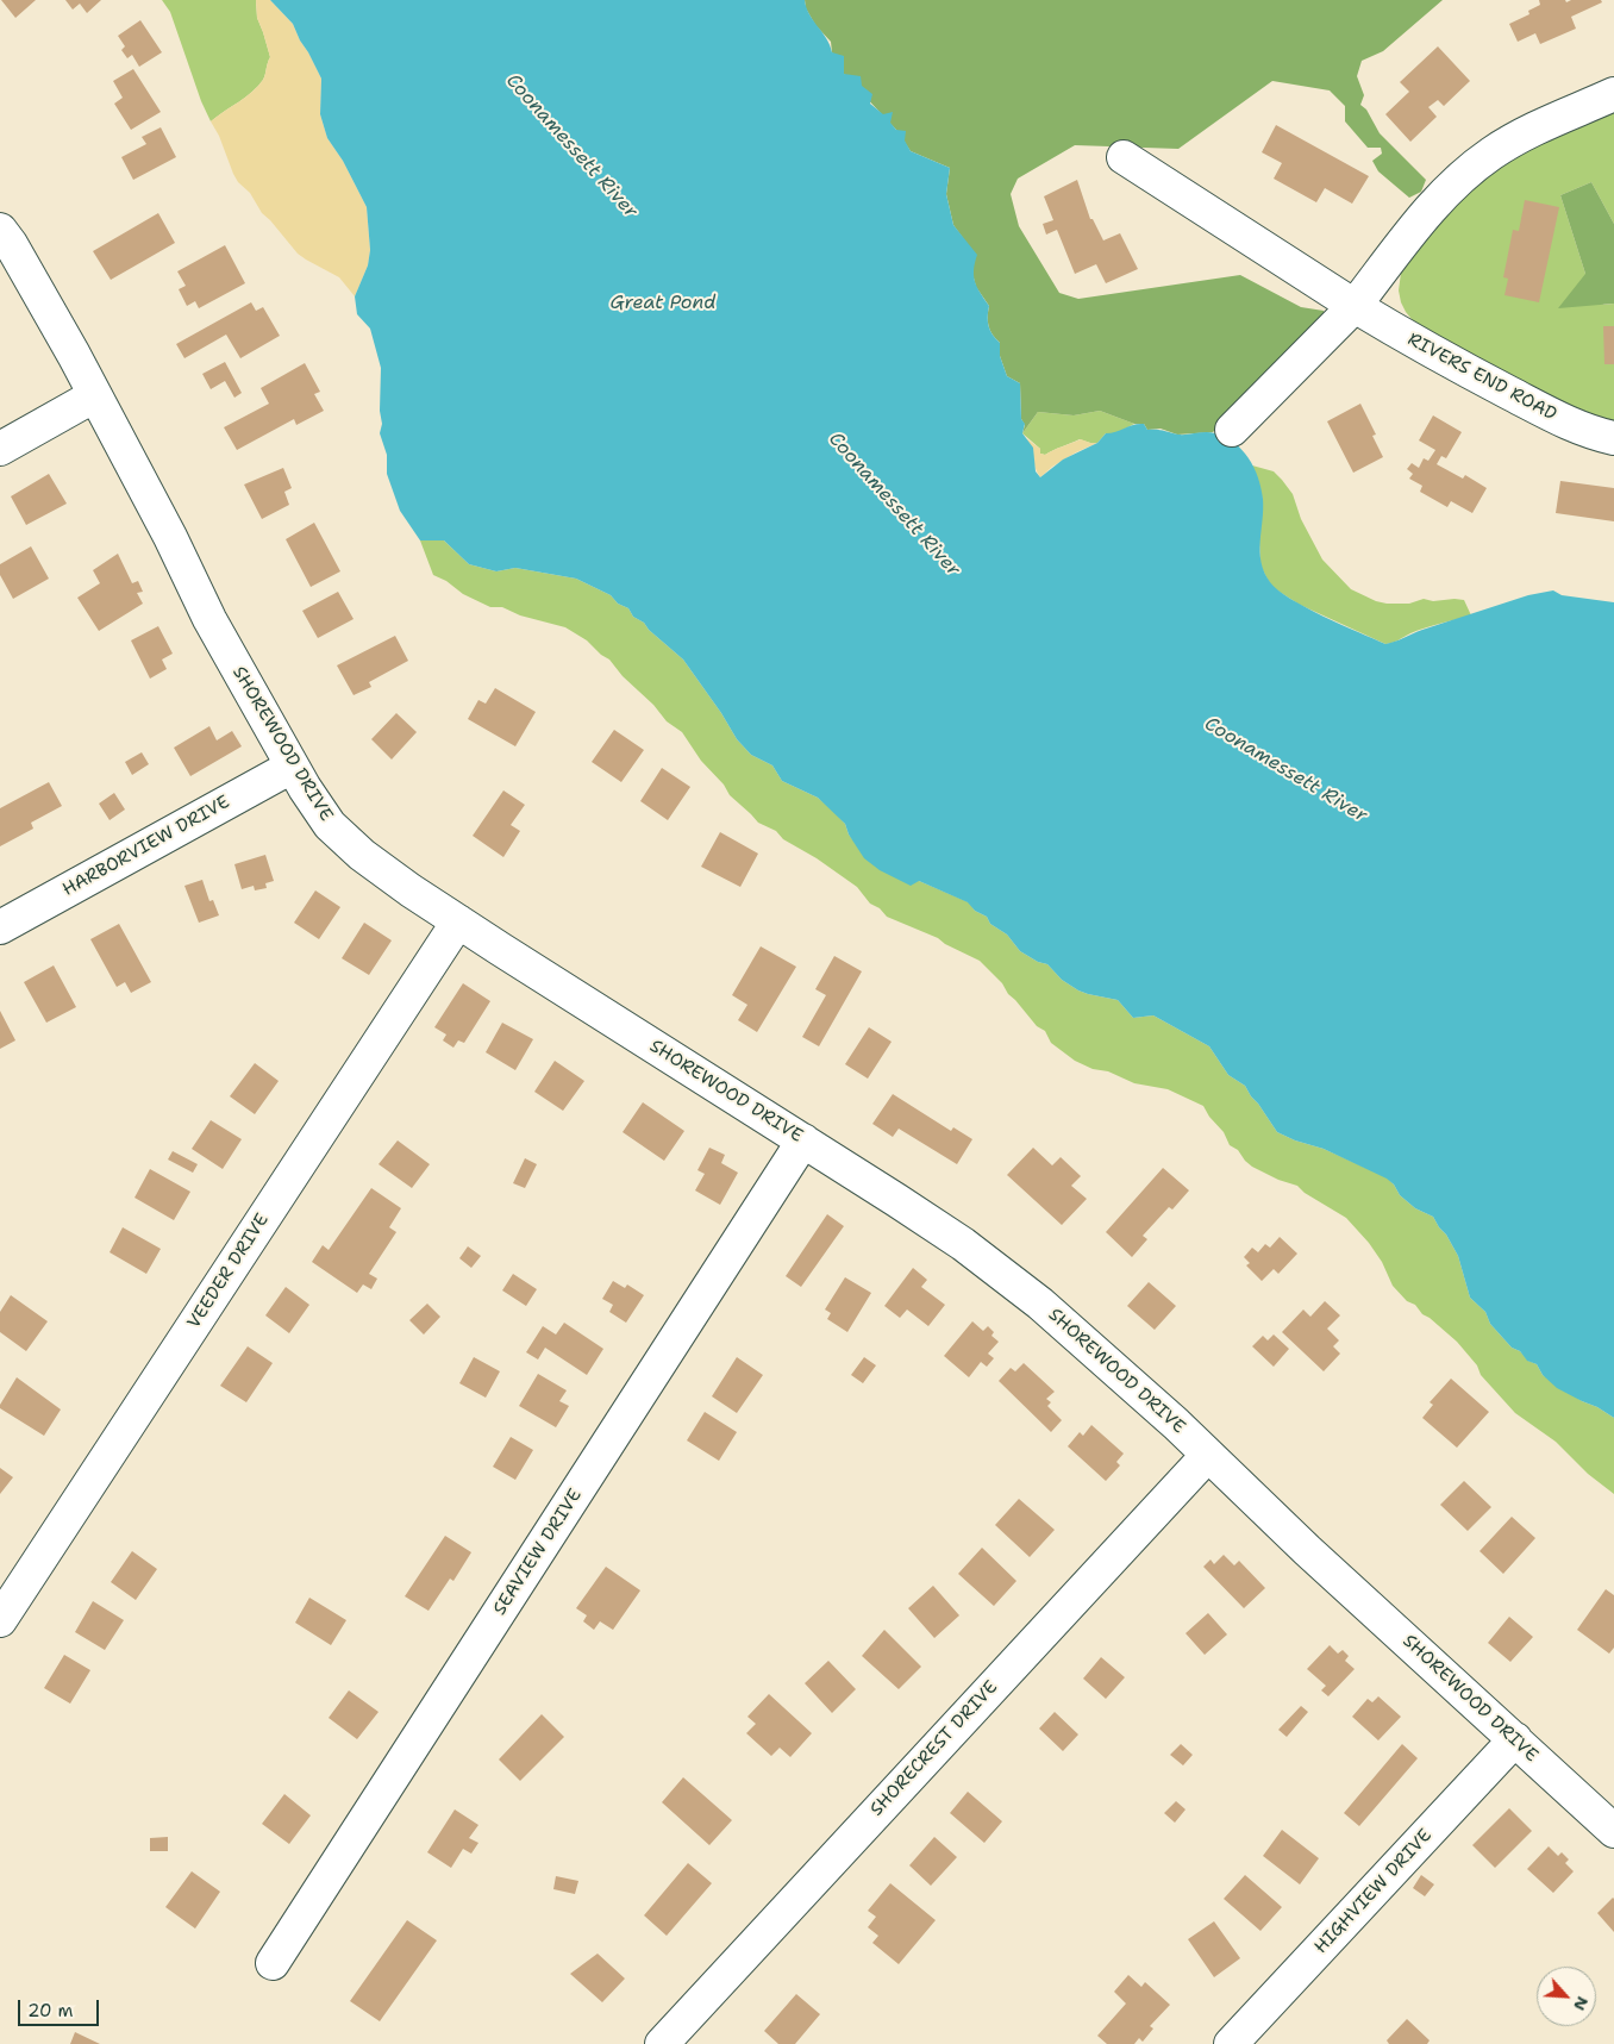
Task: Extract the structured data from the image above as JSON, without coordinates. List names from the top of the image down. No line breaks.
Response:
{"streets":{"street":["RIVERS END ROAD","SHOREWOOD DRIVE","HARBORVIEW DRIVE","VEEDER DRIVE","SEAVIEW DRIVE","SHORECREST DRIVE","HIGHVIEW DRIVE"]},"crossings":[["SHOREWOOD DRIVE","HARBORVIEW DRIVE"],["SHOREWOOD DRIVE","VEEDER DRIVE"],["SHOREWOOD DRIVE","SEAVIEW DRIVE"],["SHOREWOOD DRIVE","SHORECREST DRIVE"],["SHOREWOOD DRIVE","HIGHVIEW DRIVE"]],"water":["Coonamessett River","Great Pond"],"scale_bar":"20 m","north":"bottom right"}
